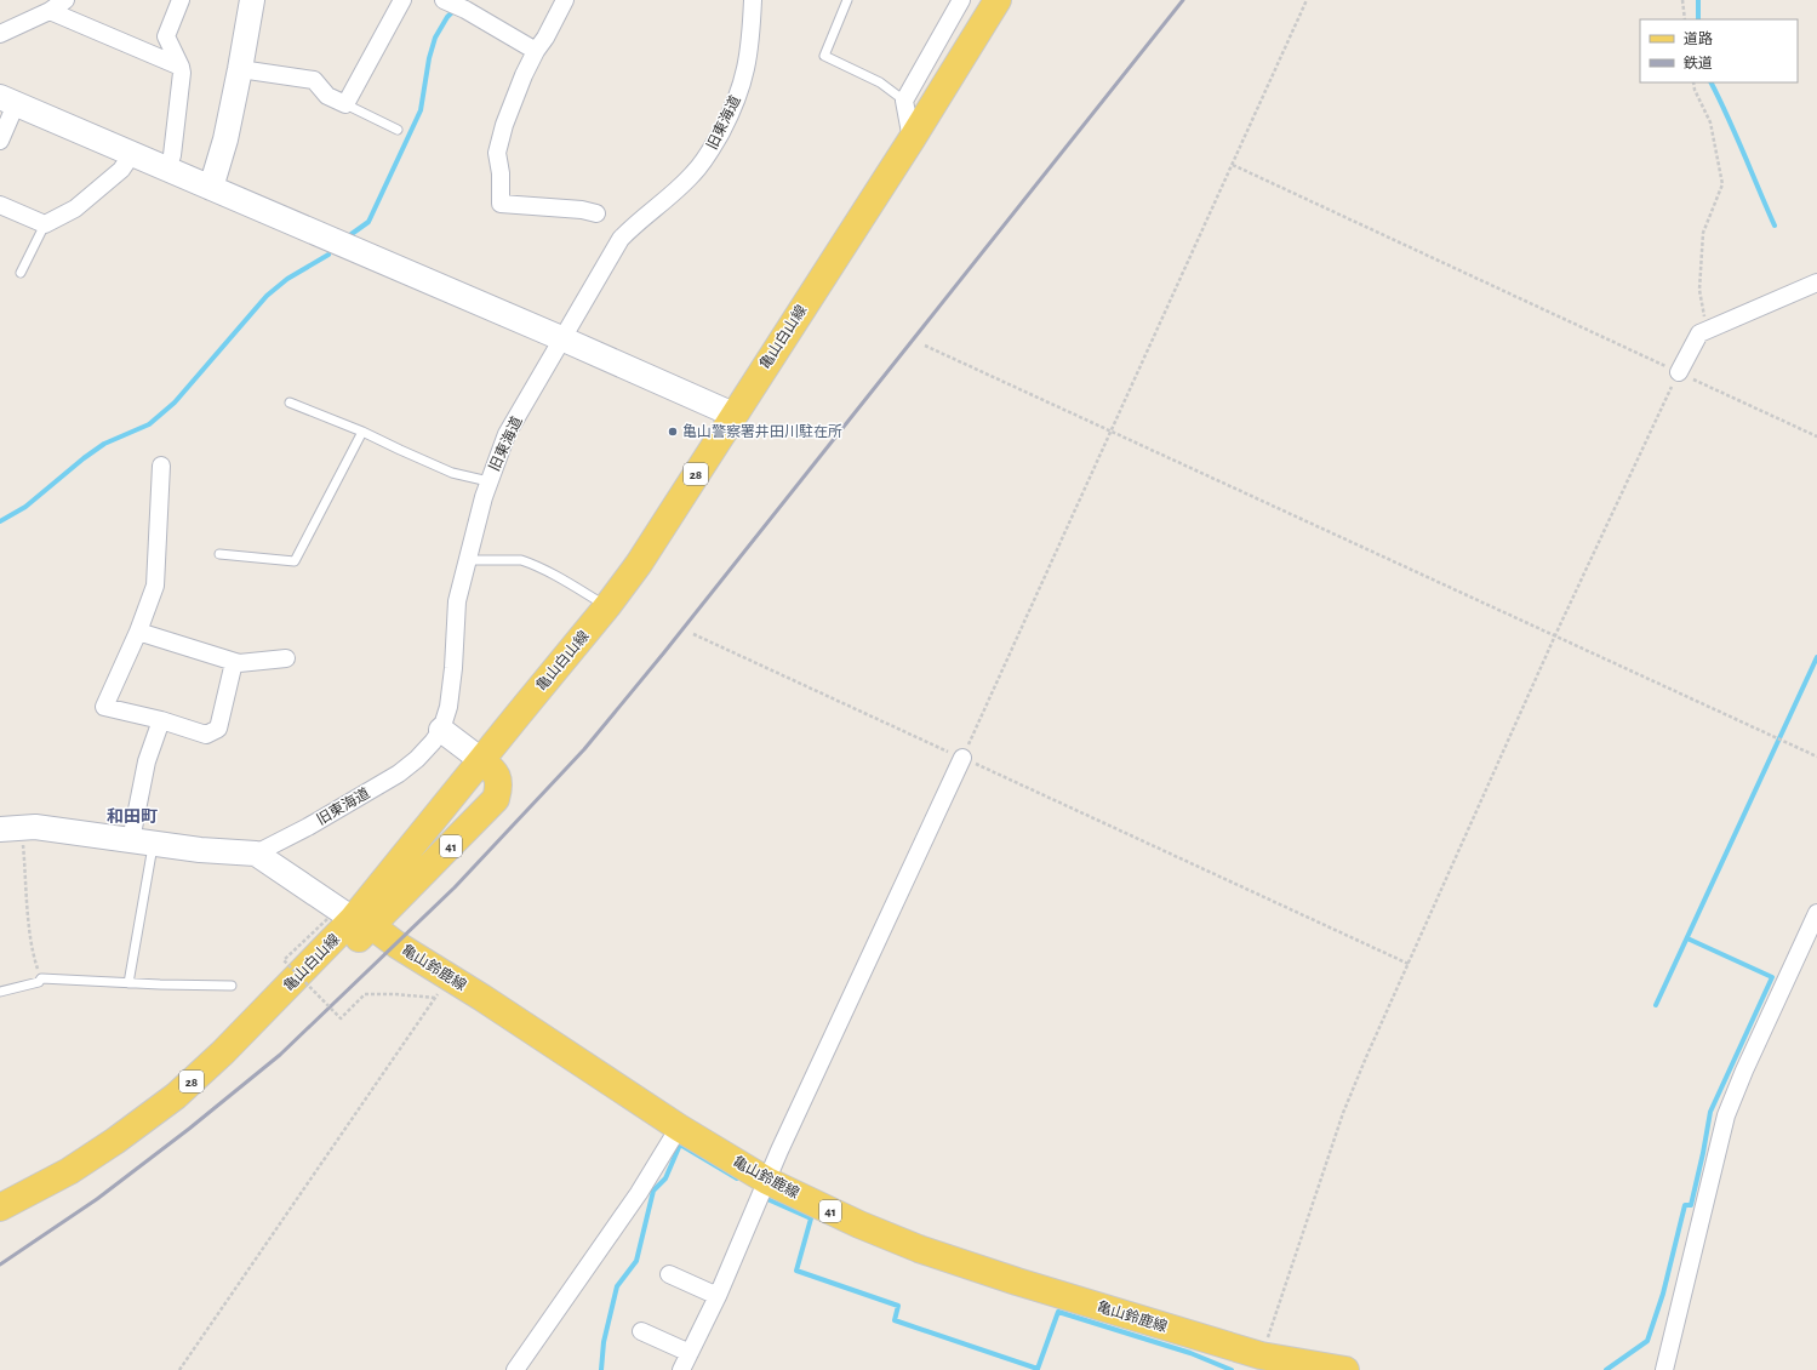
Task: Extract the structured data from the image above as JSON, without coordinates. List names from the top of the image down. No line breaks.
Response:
{"streets":{"main road":["亀山白山線","28","41","亀山鈴鹿線"],"street":["旧東海道"]},"crossings":[["亀山白山線","41"],["亀山白山線","亀山鈴鹿線"],["28","41"],["41","亀山鈴鹿線"]],"districts":["和田町"],"places":["亀山警察署井田川駐在所"],"legend":["道路","鉄道"]}
